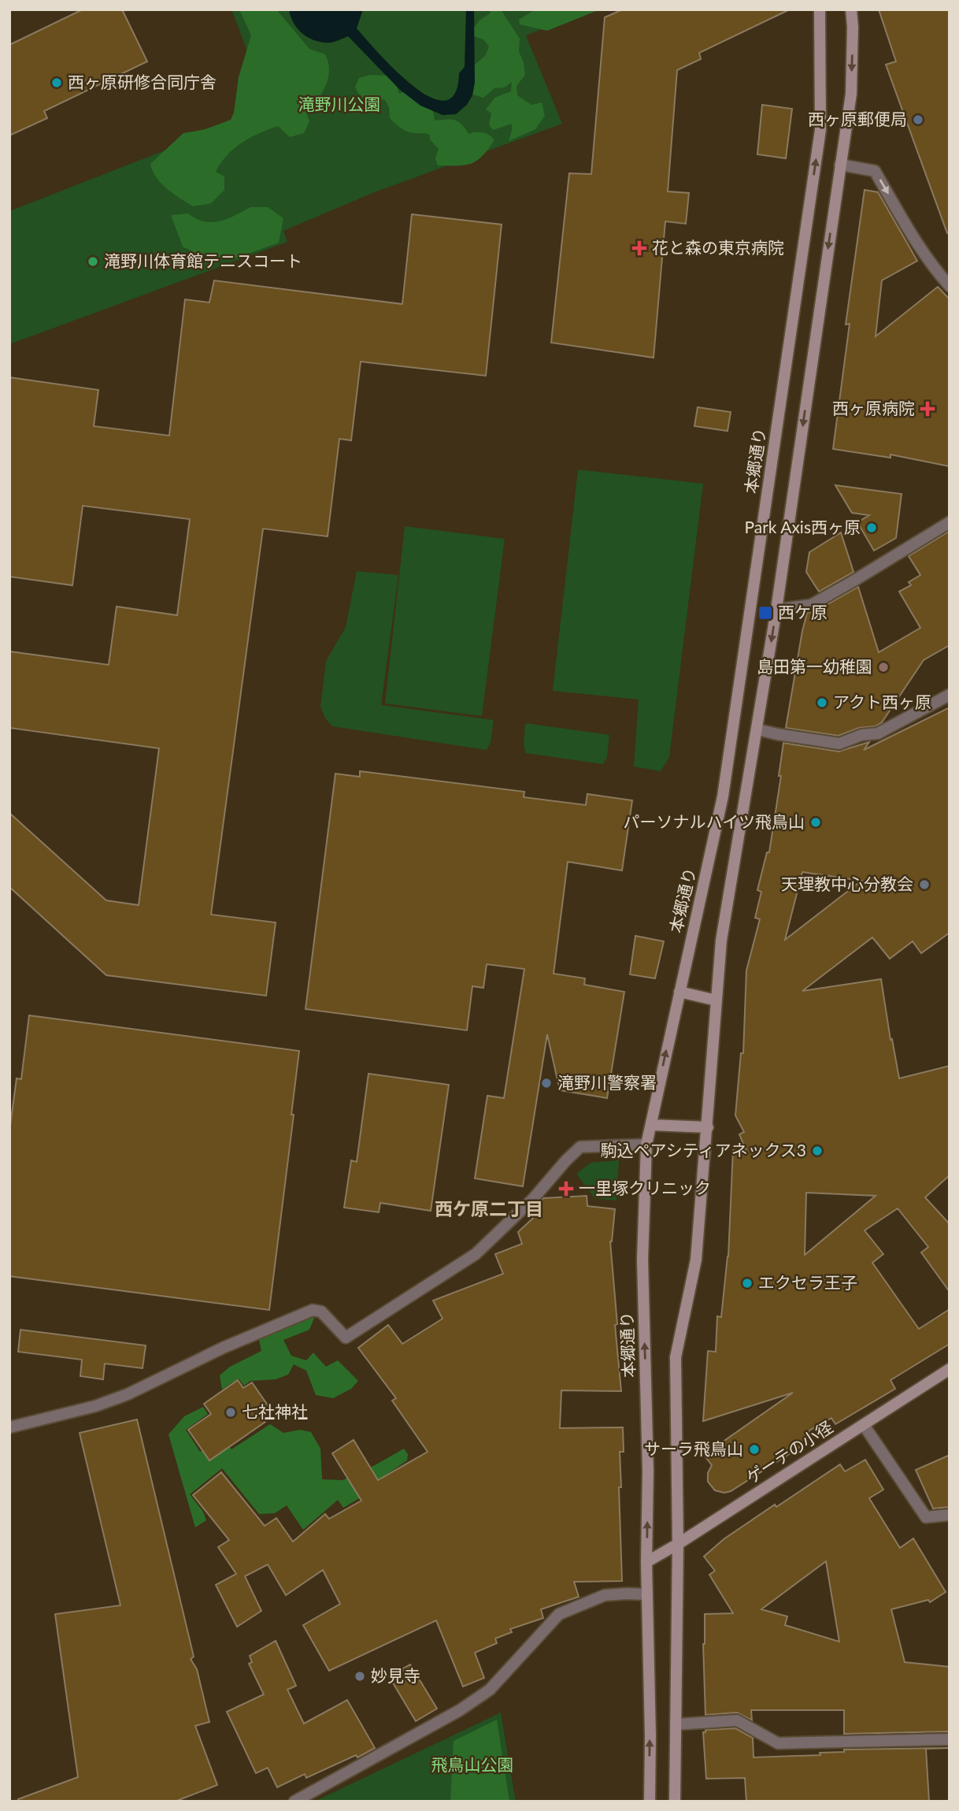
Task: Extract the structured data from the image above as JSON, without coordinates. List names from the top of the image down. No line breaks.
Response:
{"streets":{"main road":["本郷通り","ゲーテの小径"]},"crossings":[["本郷通り","ゲーテの小径"]],"districts":["西ケ原二丁目"],"parks":["滝野川公園","飛鳥山公園"],"places":{"other":["西ヶ原研修合同庁舎","西ヶ原郵便局","滝野川体育館テニスコート","Park Axis西ヶ原","島田第一幼稚園","アクト西ヶ原","パーソナルハイツ飛鳥山","天理教中心分教会","滝野川警察署","駒込ペアシティアネックス3","エクセラ王子","七社神社","サーラ飛鳥山","妙見寺"],"health":["花と森の東京病院","西ヶ原病院","一里塚クリニック"],"transit":["西ケ原"]}}
